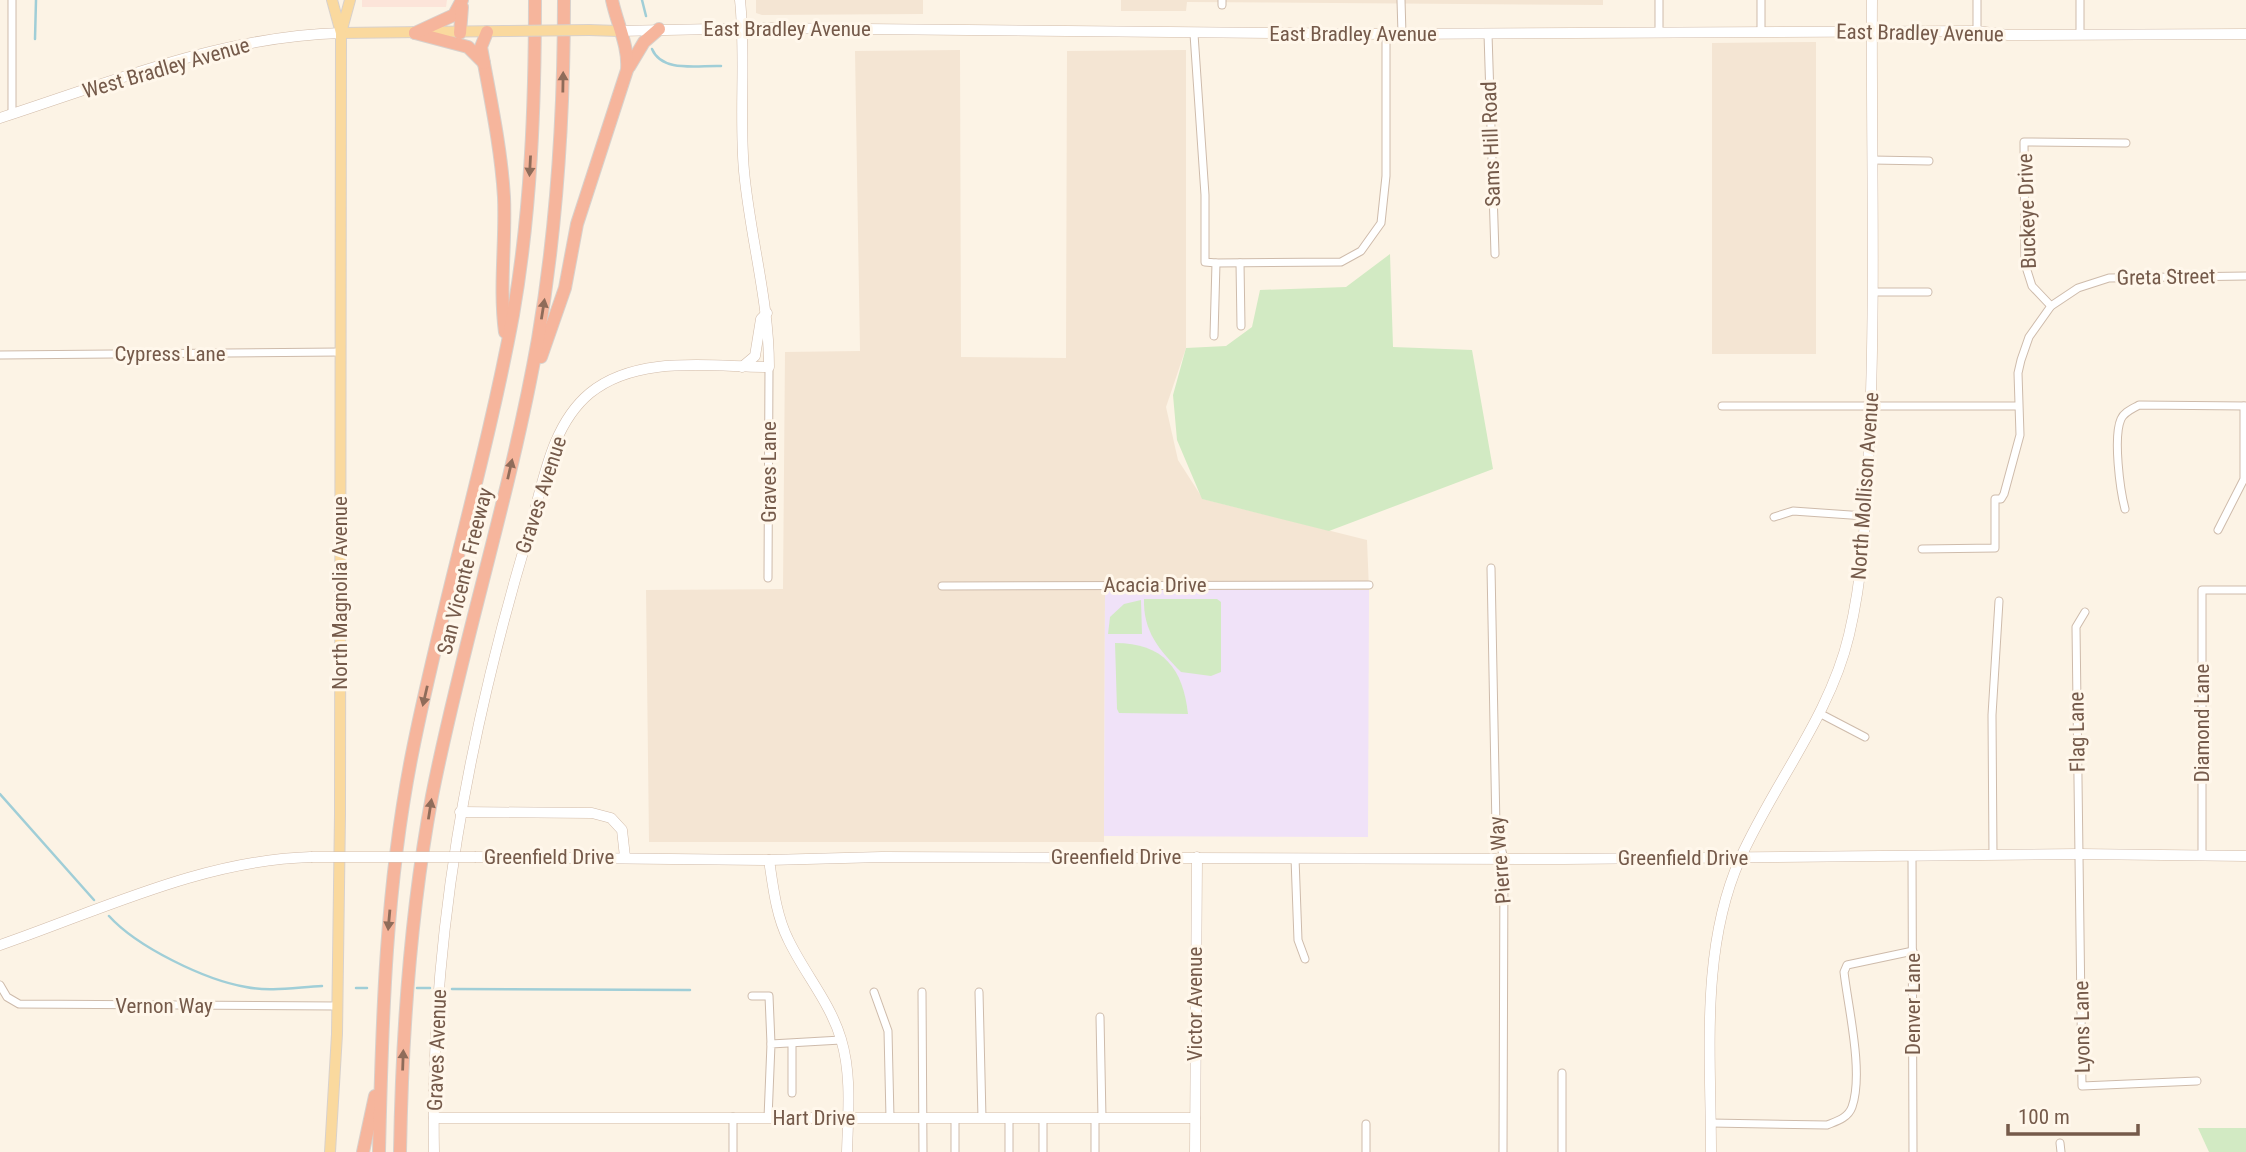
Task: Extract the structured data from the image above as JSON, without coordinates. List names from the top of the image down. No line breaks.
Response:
{"streets":{"highway":["San Vicente Freeway"],"main road":["East Bradley Avenue","West Bradley Avenue","North Mollison Avenue","Graves Avenue","North Magnolia Avenue","Greenfield Drive","Victor Avenue","Hart Drive"],"street":["Sams Hill Road","Buckeye Drive","Greta Street","Cypress Lane","Graves Lane","Acacia Drive","Diamond Lane","Flag Lane","Pierre Way","Denver Lane","Vernon Way","Lyons Lane"]},"crossings":[["East Bradley Avenue","West Bradley Avenue"],["East Bradley Avenue","Sams Hill Road"],["East Bradley Avenue","North Mollison Avenue"],["West Bradley Avenue","North Magnolia Avenue"],["Buckeye Drive","Greta Street"],["Cypress Lane","North Magnolia Avenue"],["Graves Lane","Graves Avenue"],["North Mollison Avenue","Greenfield Drive"],["Graves Avenue","Hart Drive"],["North Magnolia Avenue","Vernon Way"],["Diamond Lane","Greenfield Drive"],["Flag Lane","Greenfield Drive"],["Flag Lane","Lyons Lane"],["Greenfield Drive","Pierre Way"],["Greenfield Drive","Victor Avenue"],["Greenfield Drive","Denver Lane"],["Greenfield Drive","Lyons Lane"],["Victor Avenue","Hart Drive"]],"scale_bar":"100 m"}
